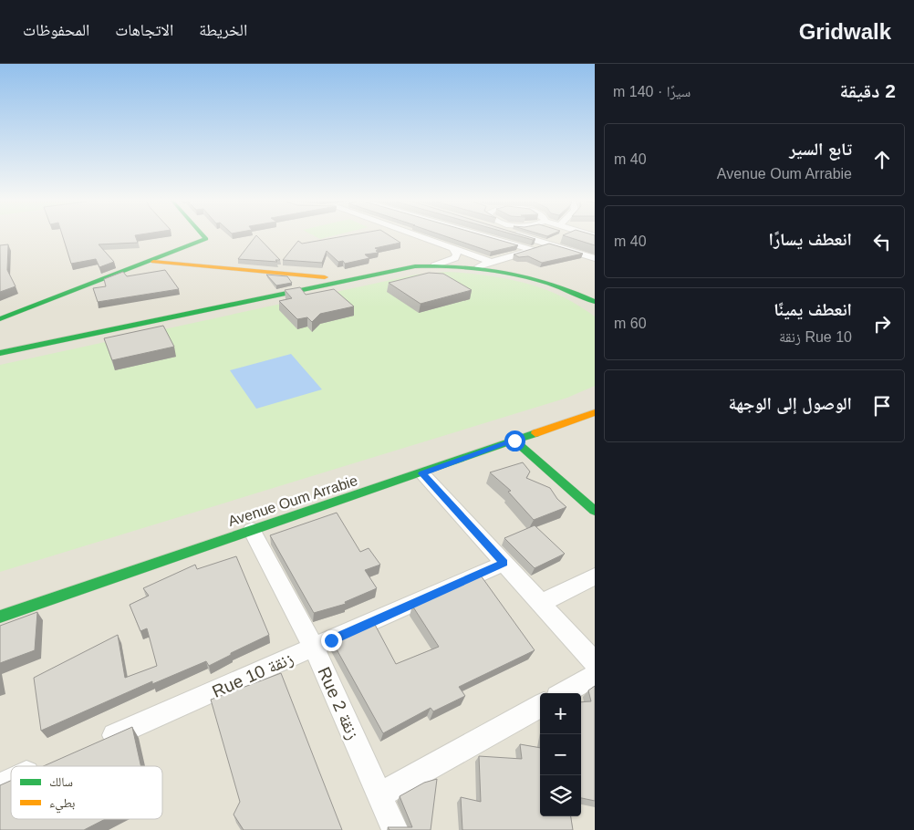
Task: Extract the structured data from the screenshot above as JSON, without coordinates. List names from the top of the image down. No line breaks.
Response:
{"streets":{"street":["Avenue Oum Arrabie","Rue 10 زنقة","Rue 2 زنقة"]},"crossings":[["Avenue Oum Arrabie","Rue 2 زنقة"],["Rue 10 زنقة","Rue 2 زنقة"]],"legend":["سالك","بطيء"],"page":{"header":"Gridwalk","nav":["الخريطة","الاتجاهات","المحفوظات"],"heading":["2 دقيقة","سيرًا · 140 m"],"list":[["تابع السير","Avenue Oum Arrabie","40 m"],["انعطف يسارًا","40 m"],["انعطف يمينًا","Rue 10 زنقة","60 m"],"الوصول إلى الوجهة"],"map_buttons":["+","−"]}}
